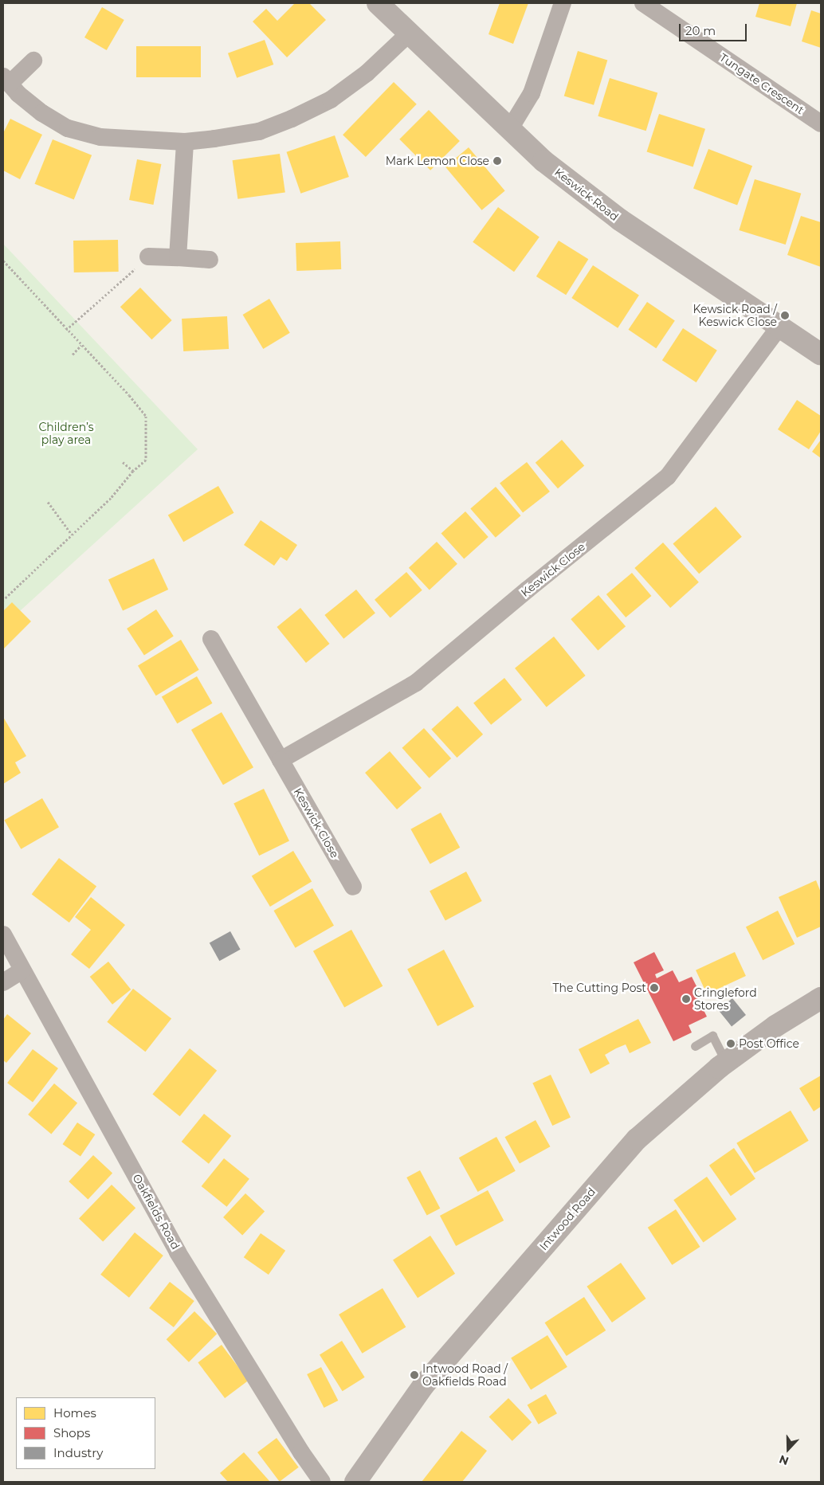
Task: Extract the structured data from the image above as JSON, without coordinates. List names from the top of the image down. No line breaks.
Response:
{"streets":{"street":["Tungate Crescent","Keswick Road","Keswick Close","Oakfields Road","Intwood Road"]},"crossings":[["Keswick Road","Keswick Close"]],"parks":["Children’s play area"],"places":["Mark Lemon Close","Kewsick Road / Keswick Close","The Cutting Post","Cringleford Stores","Post Office","Intwood Road / Oakfields Road"],"legend":["Homes","Shops","Industry"],"scale_bar":"20 m","north":"bottom"}
